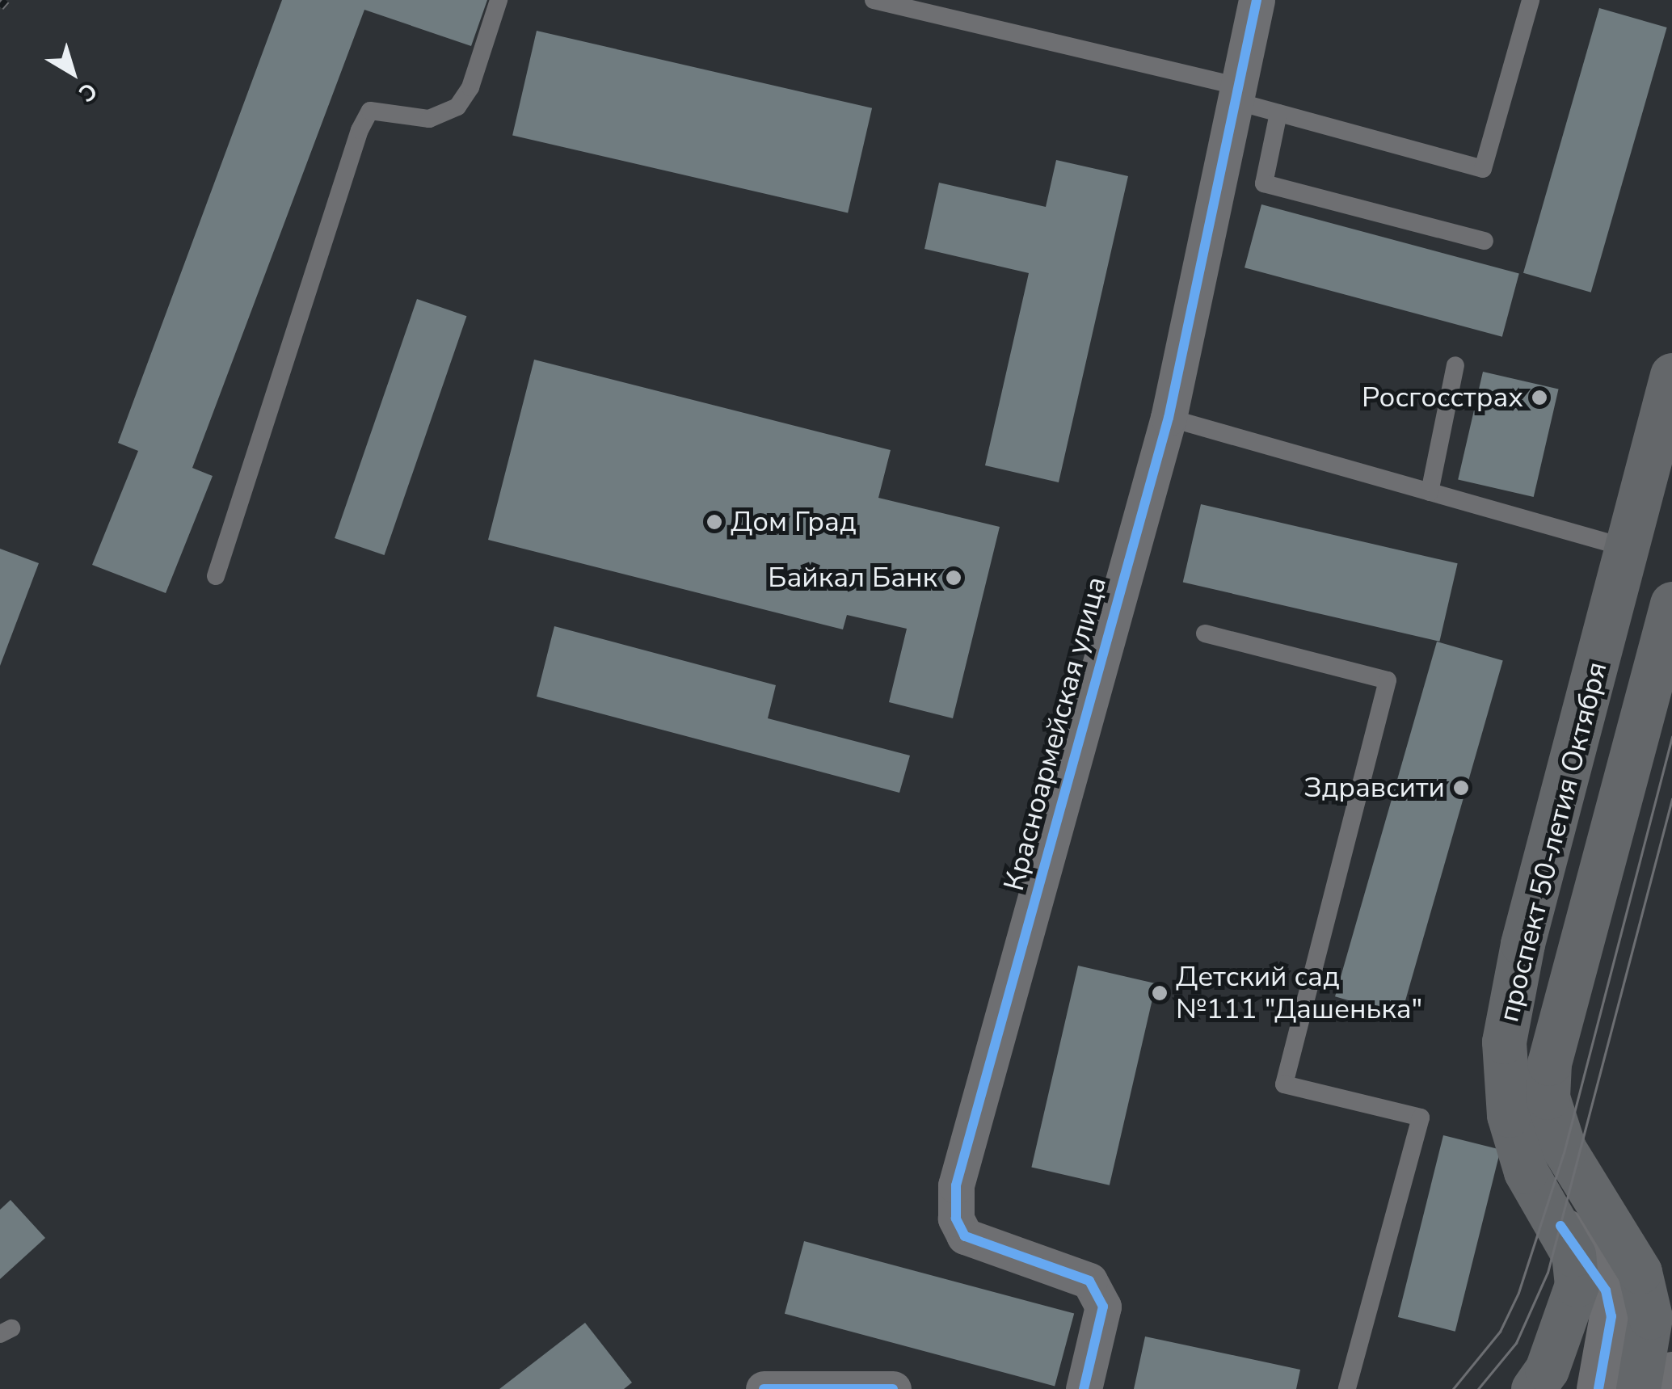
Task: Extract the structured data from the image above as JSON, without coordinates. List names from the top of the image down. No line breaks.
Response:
{"streets":{"main road":["проспект 50-летия Октября"],"street":["Красноармейская улица"]},"places":["Росгосстрах","Дом Град","Байкал Банк","Здравсити","Детский сад №111 \"Дашенька\""],"north":"bottom right"}
